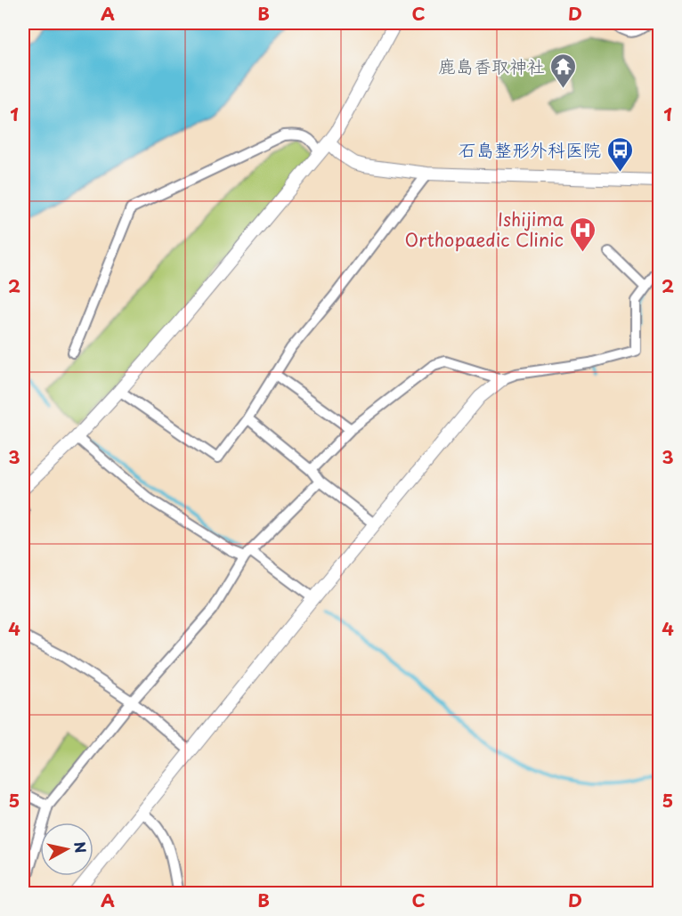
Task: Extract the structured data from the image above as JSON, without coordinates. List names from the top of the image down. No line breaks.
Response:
{"places":{"temple":["鹿島香取神社"],"bus stop":["石島整形外科医院"],"hospital":["Ishijima Orthopaedic Clinic"]},"north":"right","grid":{"columns":["A","B","C","D"],"rows":["1","2","3","4","5"]}}
